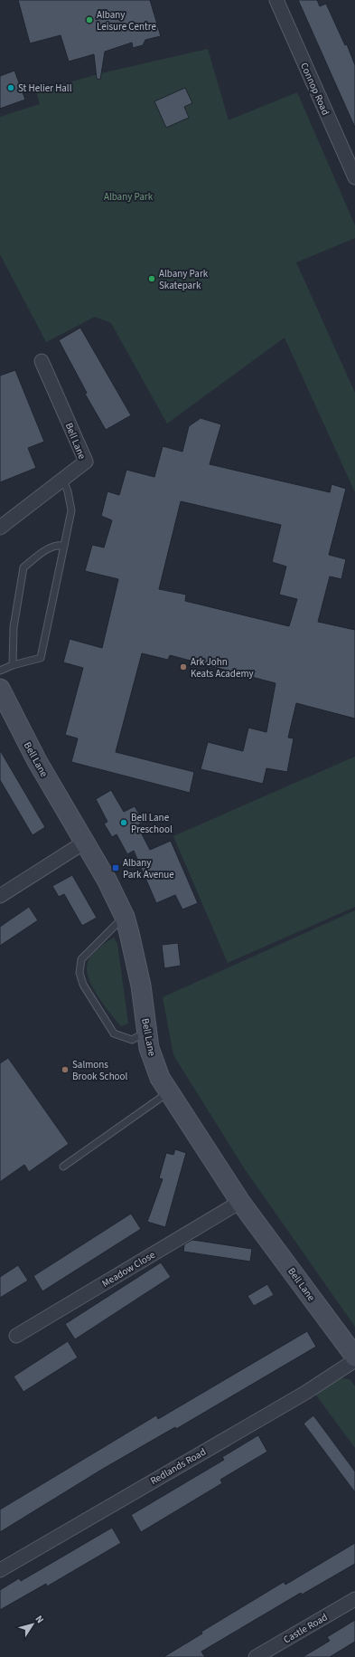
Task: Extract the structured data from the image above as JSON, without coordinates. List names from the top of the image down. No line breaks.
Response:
{"streets":{"street":["Connop Road","Bell Lane","Meadow Close","Redlands Road","Castle Road"]},"crossings":[["Bell Lane","Meadow Close"]],"parks":["Albany Park"],"places":{"other":["Albany Leisure Centre","St Helier Hall","Albany Park Skatepark","Ark John Keats Academy","Bell Lane Preschool","Salmons Brook School"],"transit":["Albany Park Avenue"]},"north":"top right"}
